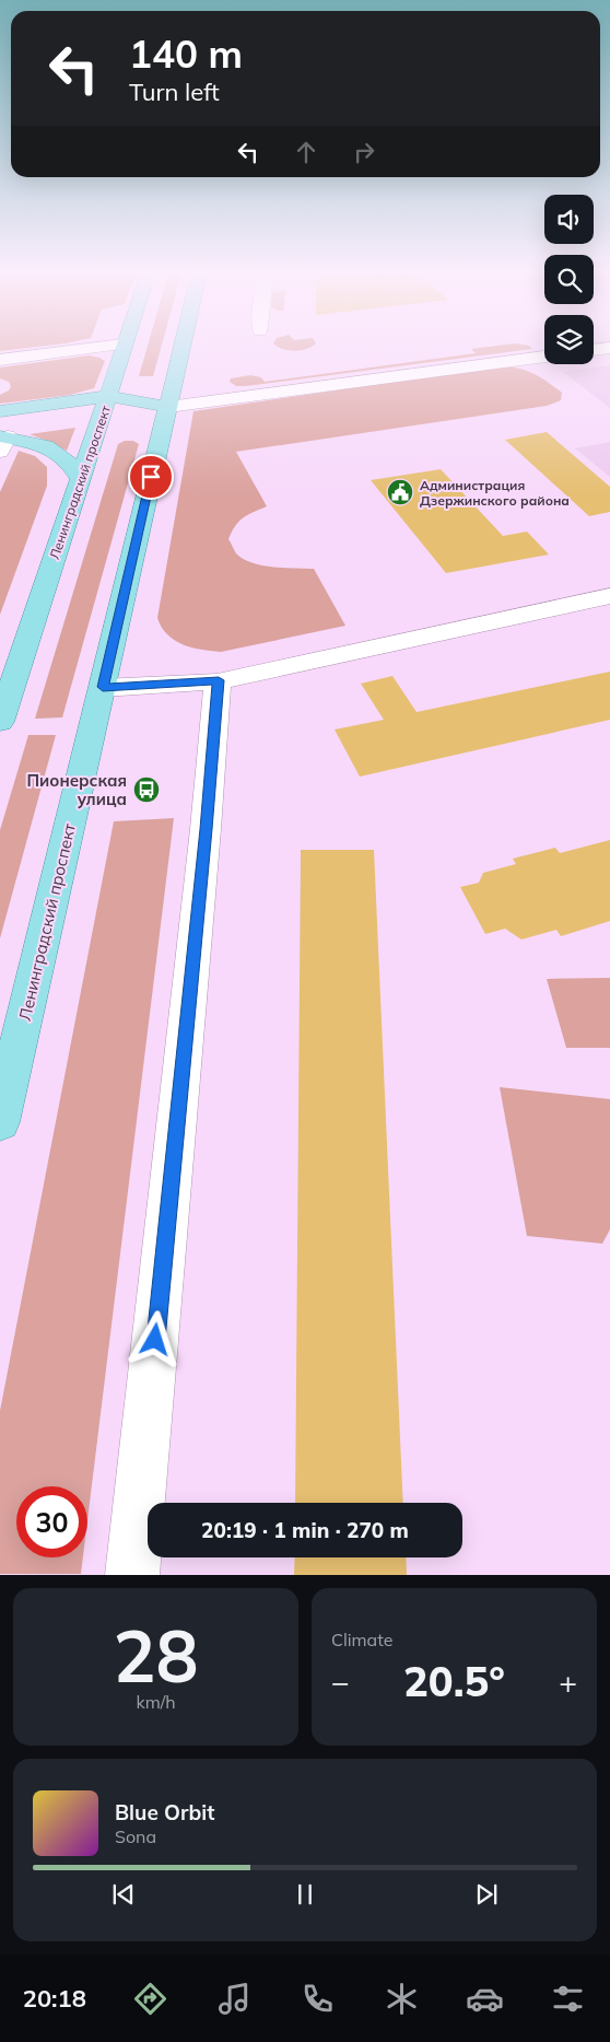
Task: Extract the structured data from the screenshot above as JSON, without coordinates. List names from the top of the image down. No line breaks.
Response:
{"streets":{"main road":["Ленинградский проспект"]},"places":{"public building":["Администрация Дзержинского района"],"bus stop":["Пионерская улица"]},"page":{"turn":["140 m","Turn left"],"limit":"30","trip":"20:19 · 1 min · 270 m","tile":[["28","km/h"],"Climate"],"heat":["−","20.5°","+"],"song":["Blue Orbit","Sona"],"tabs":"20:18"}}
